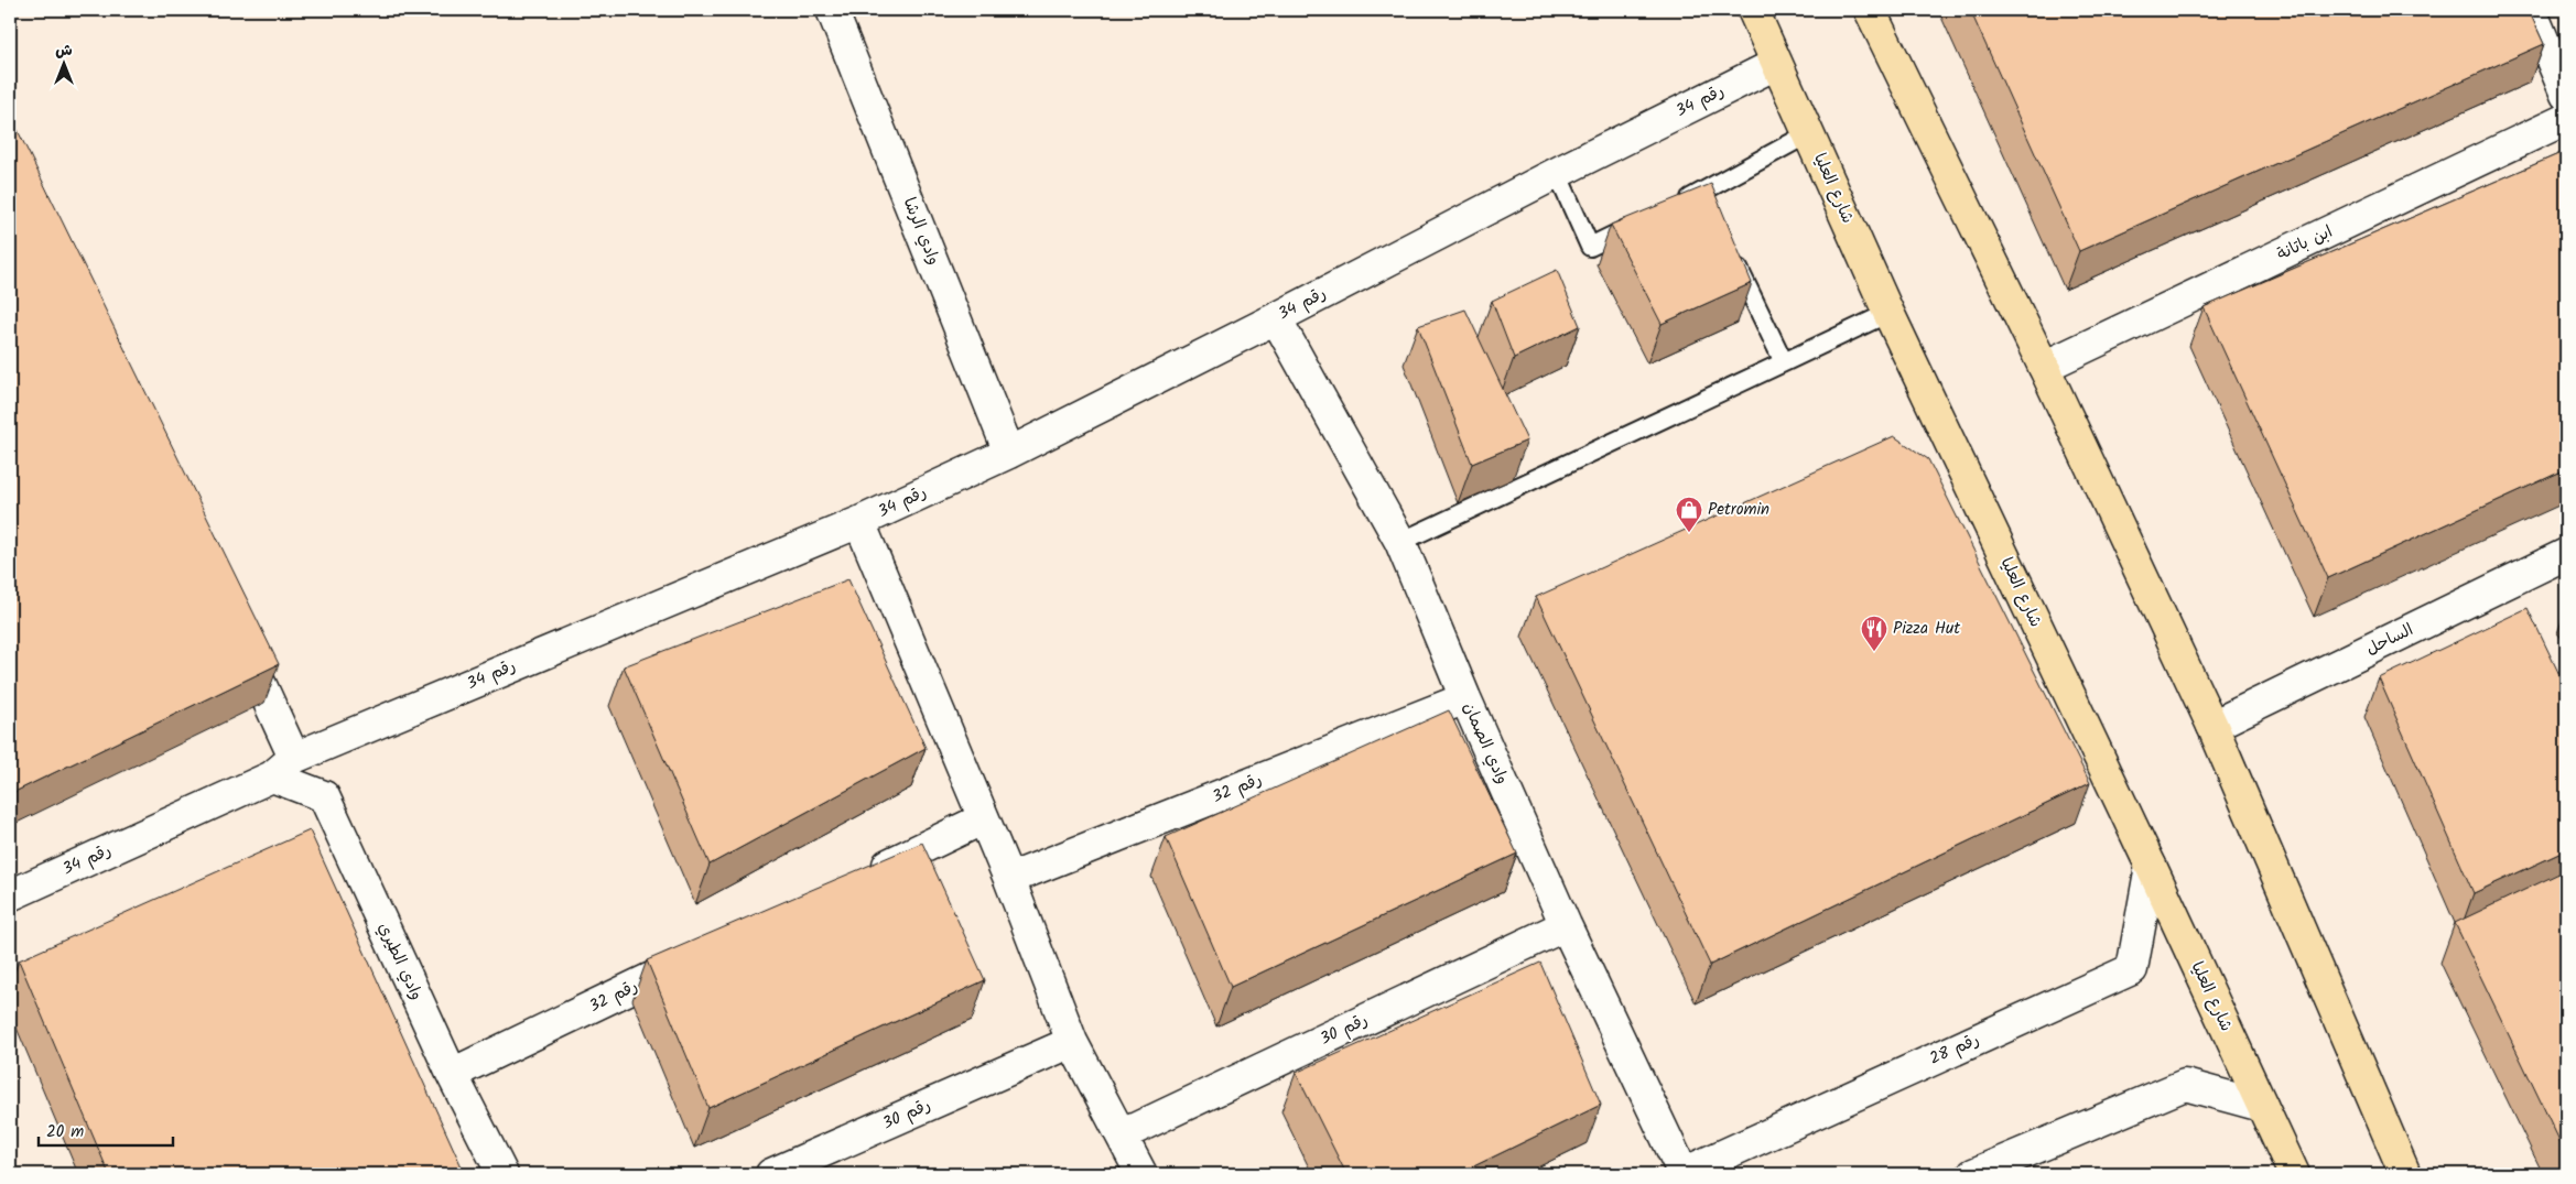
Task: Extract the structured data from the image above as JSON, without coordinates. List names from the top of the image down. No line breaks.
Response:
{"streets":{"main road":["شارع العليا"],"street":["رقم 34","وادي الرشا","ابن باتانة","الساحل","وادي الصمان","رقم 32","وادي الطيري","رقم 30","رقم 28"]},"crossings":[["رقم 34","شارع العليا"],["رقم 34","وادي الرشا"],["رقم 34","وادي الصمان"],["رقم 34","وادي الطيري"],["شارع العليا","رقم 28"],["وادي الصمان","رقم 32"],["وادي الصمان","رقم 30"],["وادي الصمان","رقم 28"],["رقم 32","وادي الطيري"]],"places":{"shop":["Petromin"],"restaurant":["Pizza Hut"]},"scale_bar":"20 m","north":"top"}
